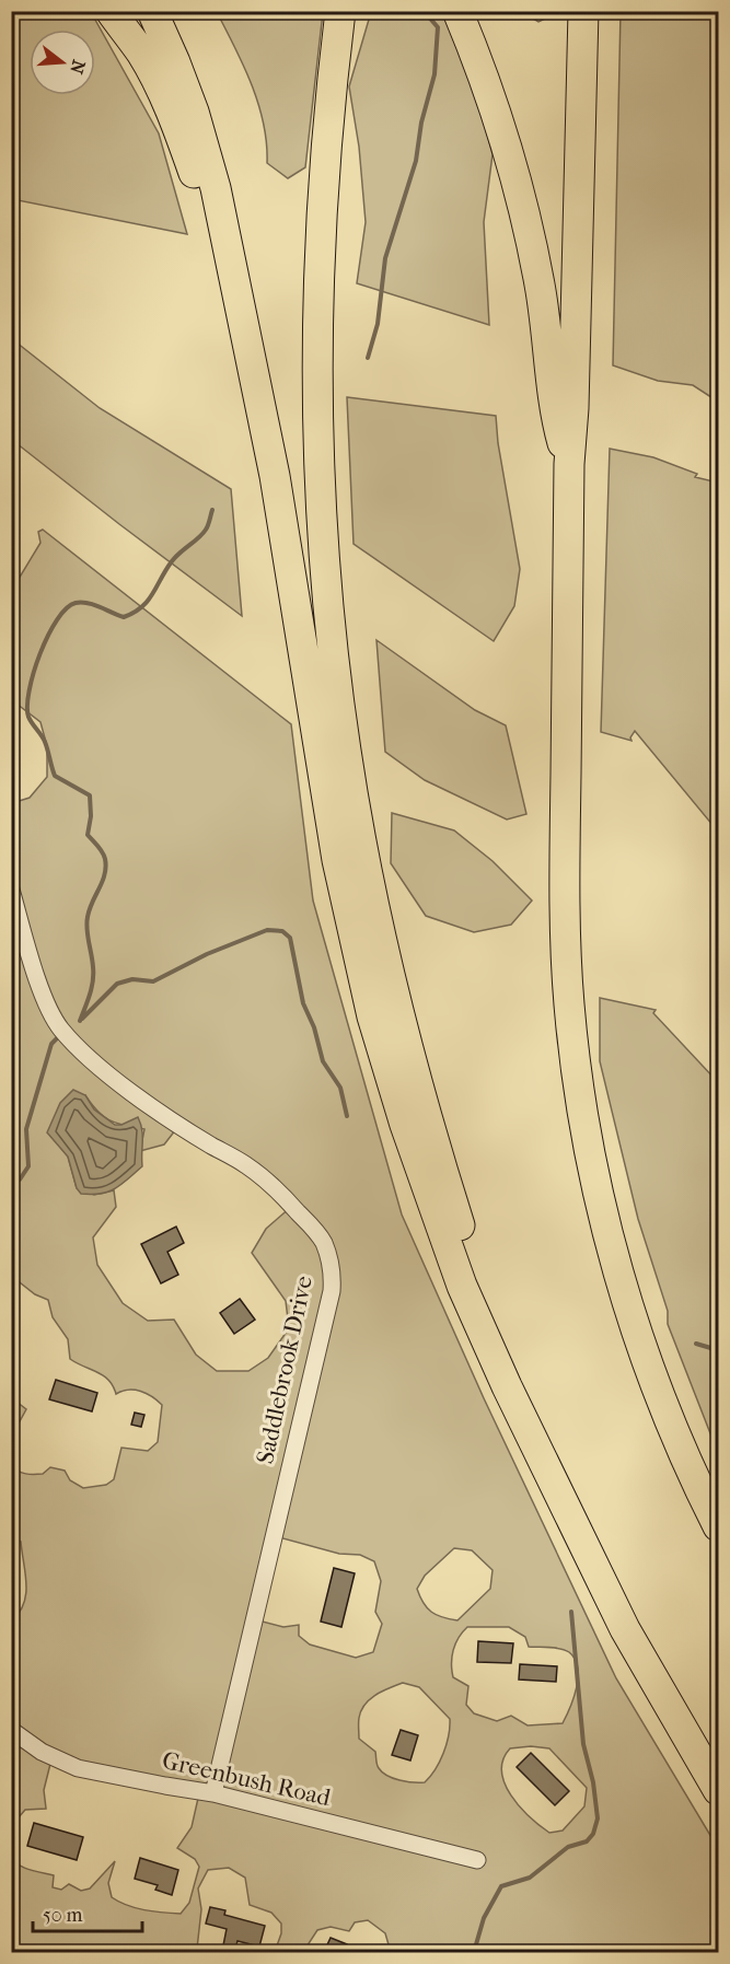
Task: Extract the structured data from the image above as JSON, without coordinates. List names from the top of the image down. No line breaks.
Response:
{"streets":{"street":["Saddlebrook Drive","Greenbush Road"]},"crossings":[["Saddlebrook Drive","Greenbush Road"]],"scale_bar":"50 m","north":"right"}
